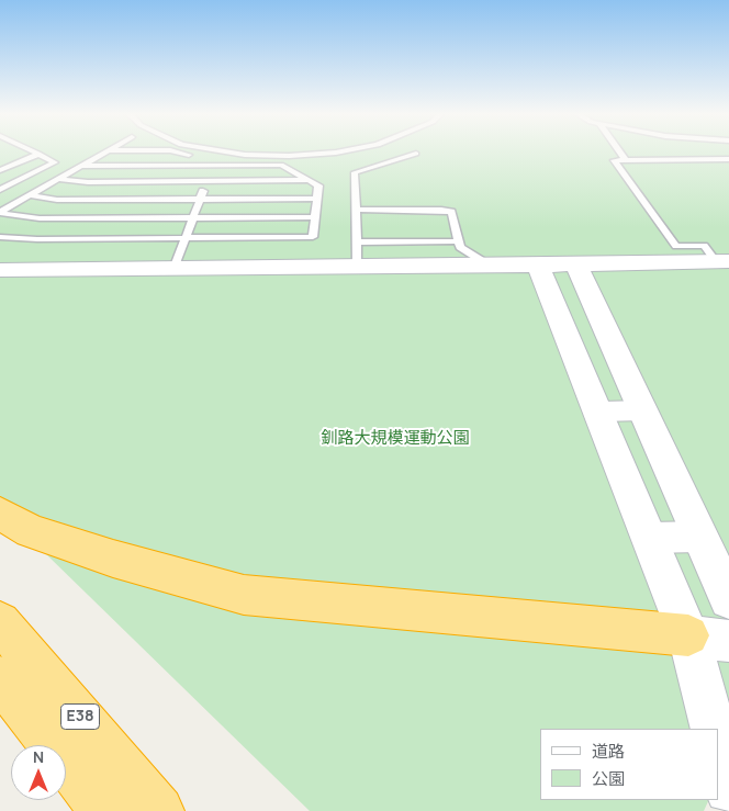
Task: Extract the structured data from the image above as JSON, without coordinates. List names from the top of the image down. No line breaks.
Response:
{"streets":{"highway":["E38"]},"parks":["釧路大規模運動公園"],"legend":["道路","公園"],"north":"top"}
